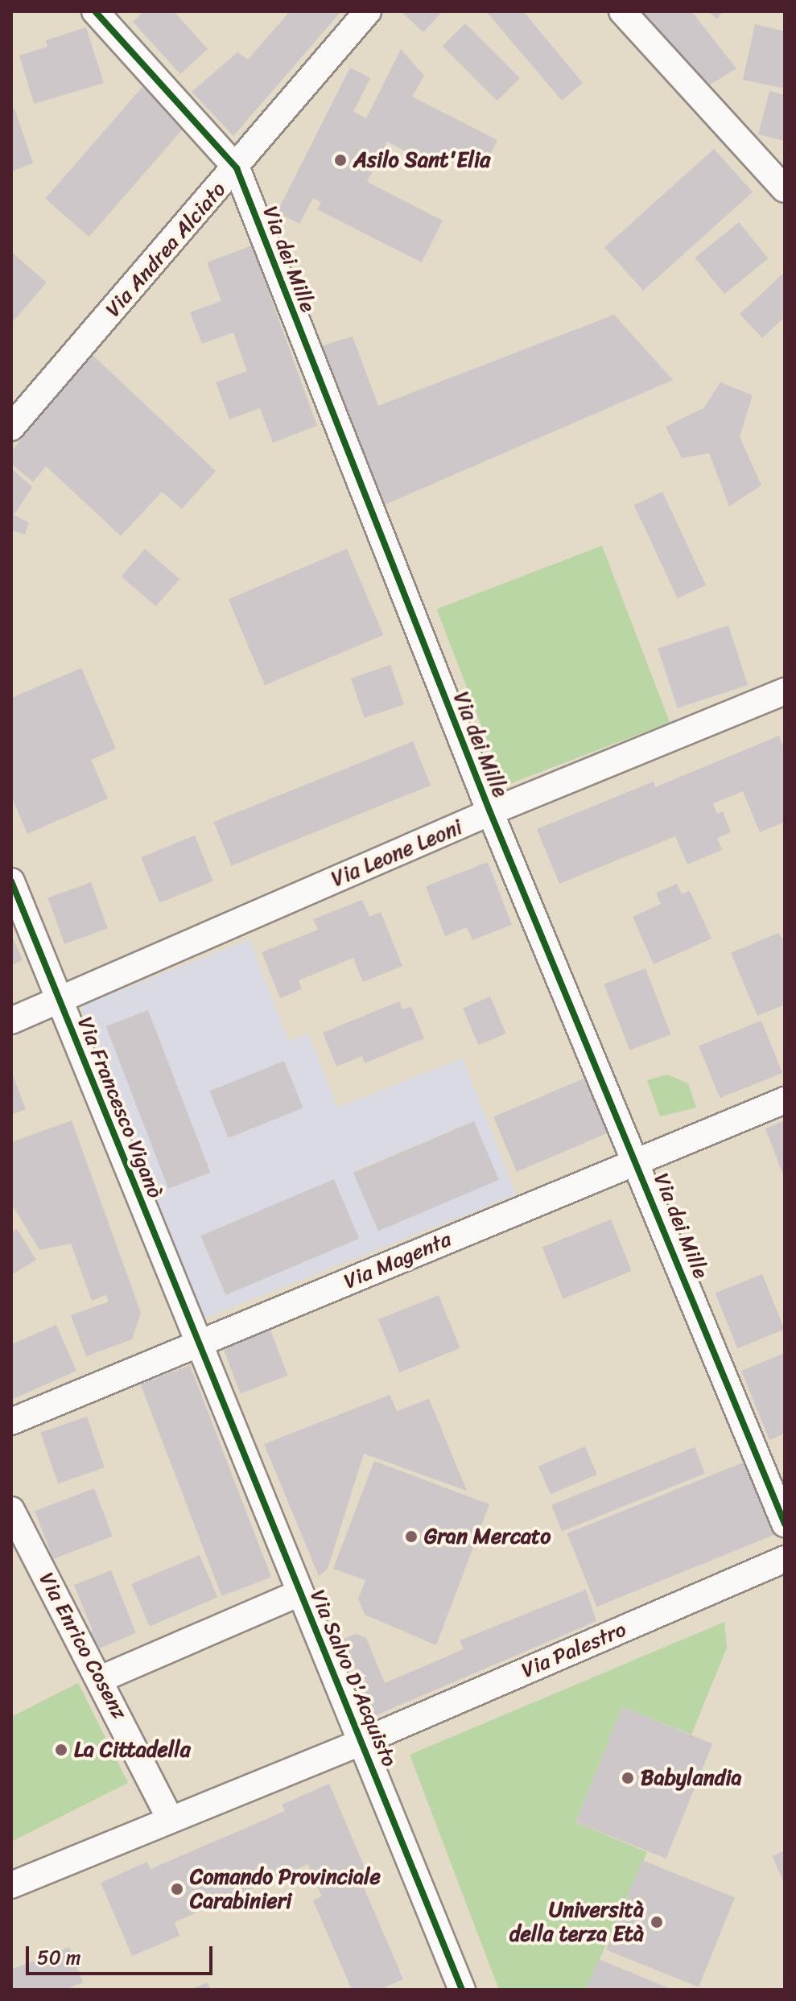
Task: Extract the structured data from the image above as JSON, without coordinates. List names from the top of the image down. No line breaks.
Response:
{"streets":{"street":["Via Andrea Alciato","Via dei Mille","Via Leone Leoni","Via Francesco Viganò","Via Magenta","Via Enrico Cosenz","Via Palestro","Via Salvo D'Acquisto"]},"crossings":[["Via Andrea Alciato","Via dei Mille"],["Via dei Mille","Via Leone Leoni"],["Via dei Mille","Via Magenta"],["Via Leone Leoni","Via Francesco Viganò"],["Via Francesco Viganò","Via Magenta"],["Via Francesco Viganò","Via Salvo D'Acquisto"],["Via Magenta","Via Salvo D'Acquisto"],["Via Enrico Cosenz","Via Palestro"],["Via Palestro","Via Salvo D'Acquisto"]],"places":["Asilo Sant'Elia","Gran Mercato","La Cittadella","Babylandia","Comando Provinciale Carabinieri","Università della terza Età"],"scale_bar":"50 m"}
